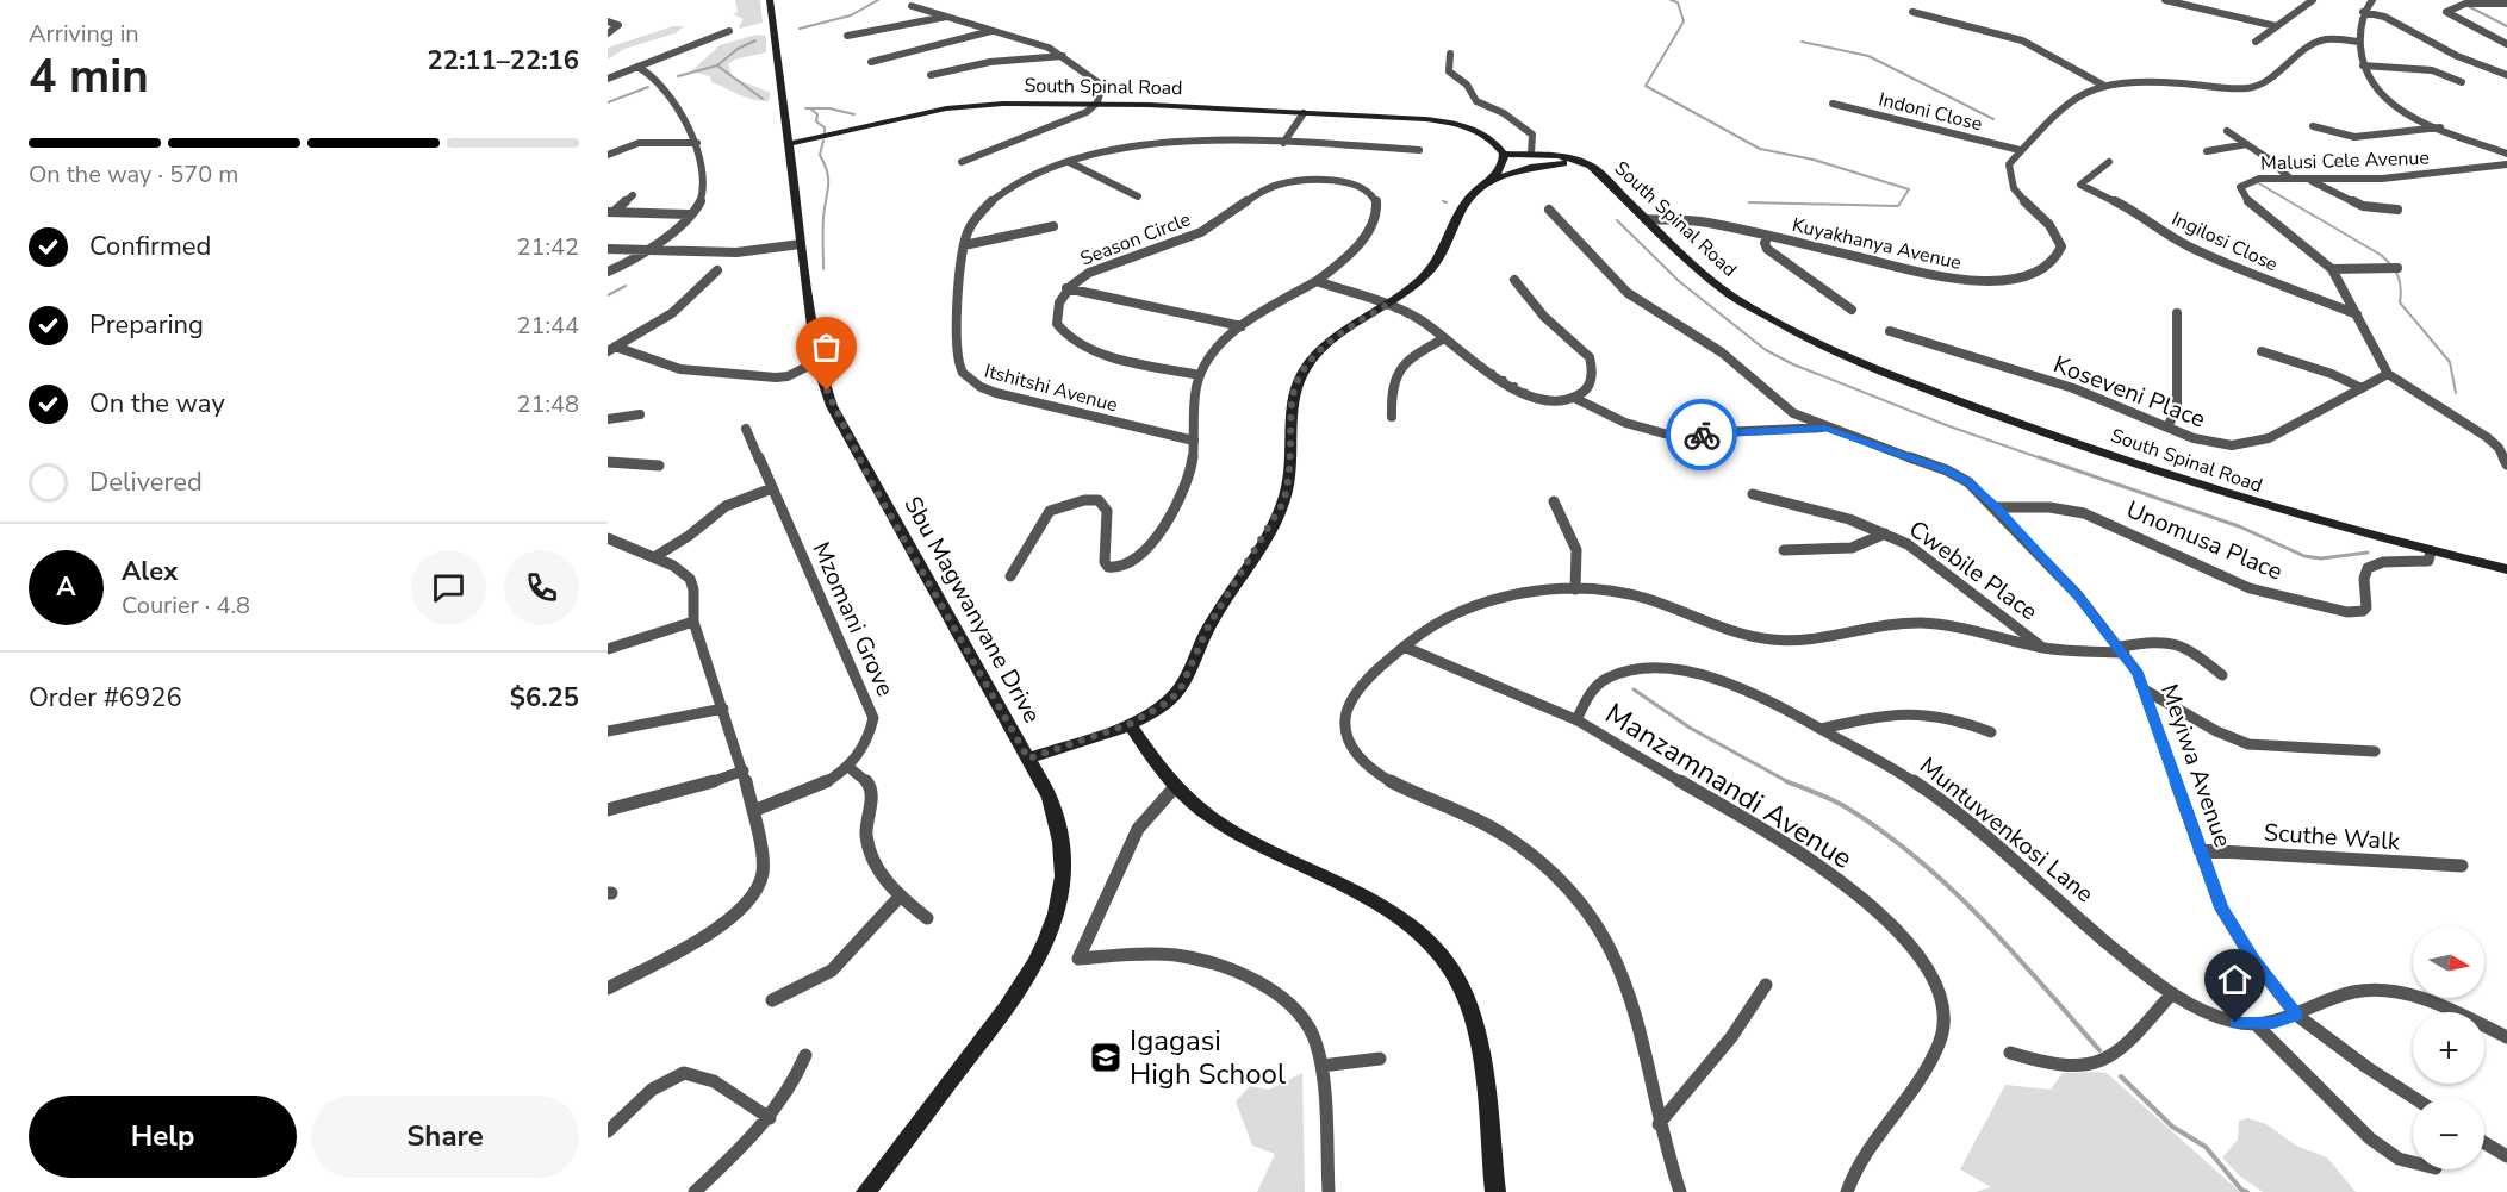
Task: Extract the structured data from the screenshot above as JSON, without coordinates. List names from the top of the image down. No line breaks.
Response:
{"streets":{"street":["South Spinal Road","Indoni Close","Malusi Cele Avenue","Season Circle","Ingilosi Close","Kuyakhanya Avenue","Itshitshi Avenue","Koseveni Place","Unomusa Place","Cwebile Place","Sbu Magwanyane Drive","Mzomani Grove","Meyiwa Avenue","Manzamnandi Avenue","Muntuwenkosi Lane","Scuthe Walk"]},"crossings":[["South Spinal Road","Kuyakhanya Avenue"],["South Spinal Road","Unomusa Place"],["South Spinal Road","Sbu Magwanyane Drive"],["Indoni Close","Kuyakhanya Avenue"],["Malusi Cele Avenue","Ingilosi Close"],["Malusi Cele Avenue","Koseveni Place"],["Unomusa Place","Meyiwa Avenue"],["Meyiwa Avenue","Muntuwenkosi Lane"],["Meyiwa Avenue","Scuthe Walk"],["Manzamnandi Avenue","Muntuwenkosi Lane"]],"places":{"school or university":["Igagasi High School"]},"north":"right","page":{"heading":["4 min","Arriving in","22:11–22:16"],"panel":["Alex","Courier · 4.8","Order #6926","$6.25"],"bar":"On the way · 570 m","list":[["Confirmed","21:42"],["Preparing","21:44"],["On the way","21:48"],"Delivered"],"round":"A","map_buttons":["+","−"],"buttons":["Help","Share"]}}
